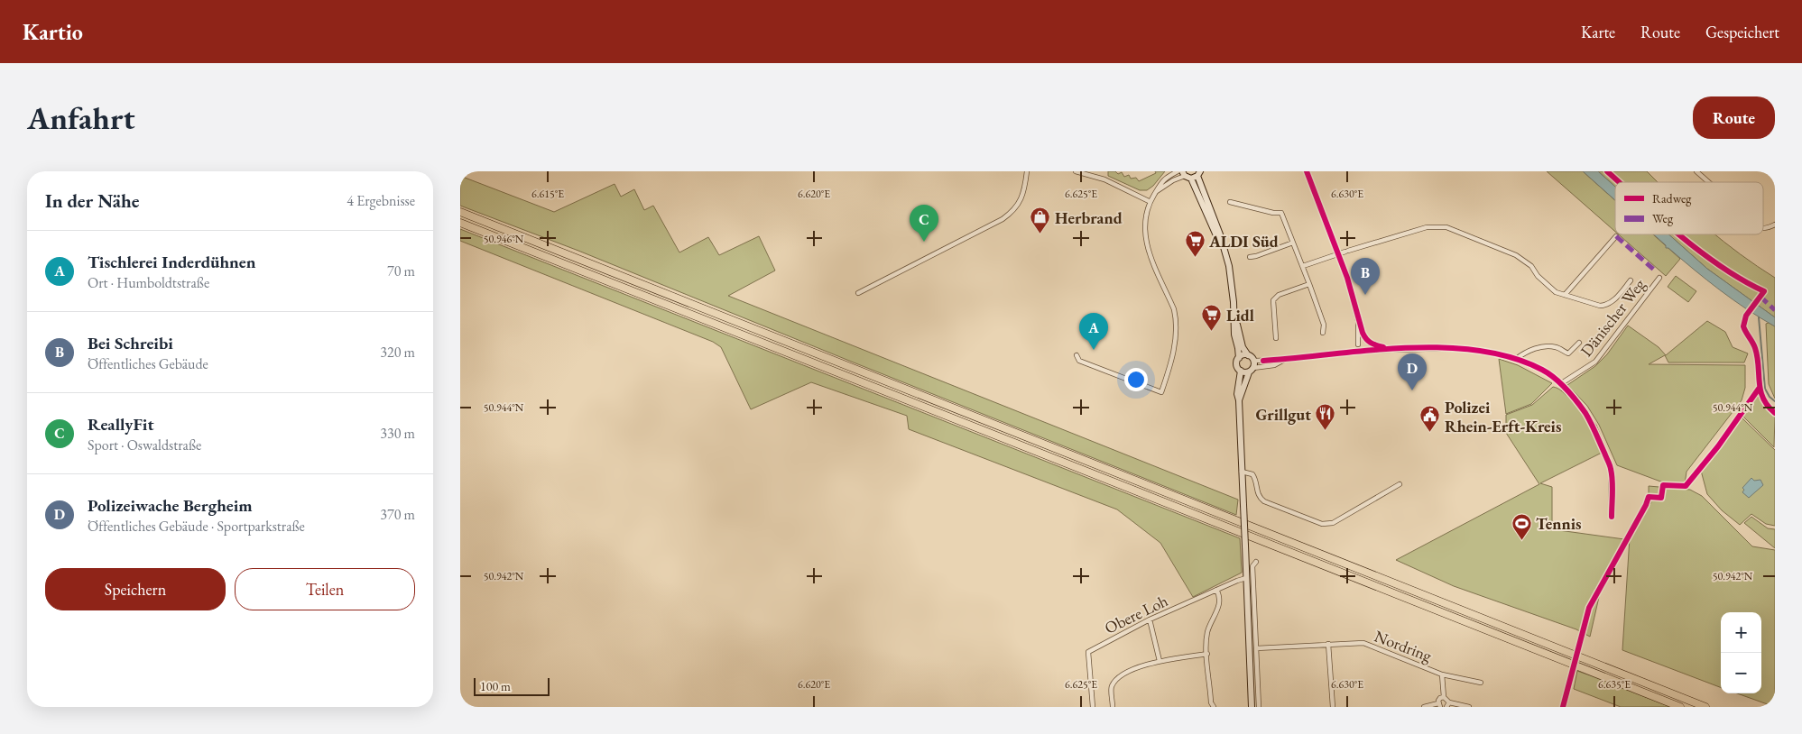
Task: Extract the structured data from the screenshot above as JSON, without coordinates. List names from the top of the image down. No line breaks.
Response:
{"streets":{"street":["Dänischer Weg","Obere Loh","Nordring"]},"places":{"shop":["Herbrand"],"supermarket":["ALDI Süd","Lidl"],"restaurant":["Grillgut"],"public building":["Polizei Rhein-Erft-Kreis"],"sports":["Tennis"]},"legend":["Radweg","Weg"],"scale_bar":"100 m","page":{"header":"Kartio","nav":["Karte","Route","Gespeichert"],"buttons":["Route",["Speichern","Teilen"]],"title":"Anfahrt","heading":["In der Nähe","4 Ergebnisse"],"pins":["C","B","A","D"],"list":[{"mark":"A","name":"Tischlerei Inderdühnen","note":"Ort · Humboldtstraße","value":"70 m"},{"mark":"B","name":"Bei Schreibi","note":"Öffentliches Gebäude","value":"320 m"},{"mark":"C","name":"ReallyFit","note":"Sport · Oswaldstraße","value":"330 m"},{"mark":"D","name":"Polizeiwache Bergheim","note":"Öffentliches Gebäude · Sportparkstraße","value":"370 m"}],"map_buttons":["+","−"],"scale":"100 m"},"coordinates":["6.615°E","6.620°E","6.625°E","6.630°E","50.946°N","50.944°N","50.942°N","6.635°E"]}
